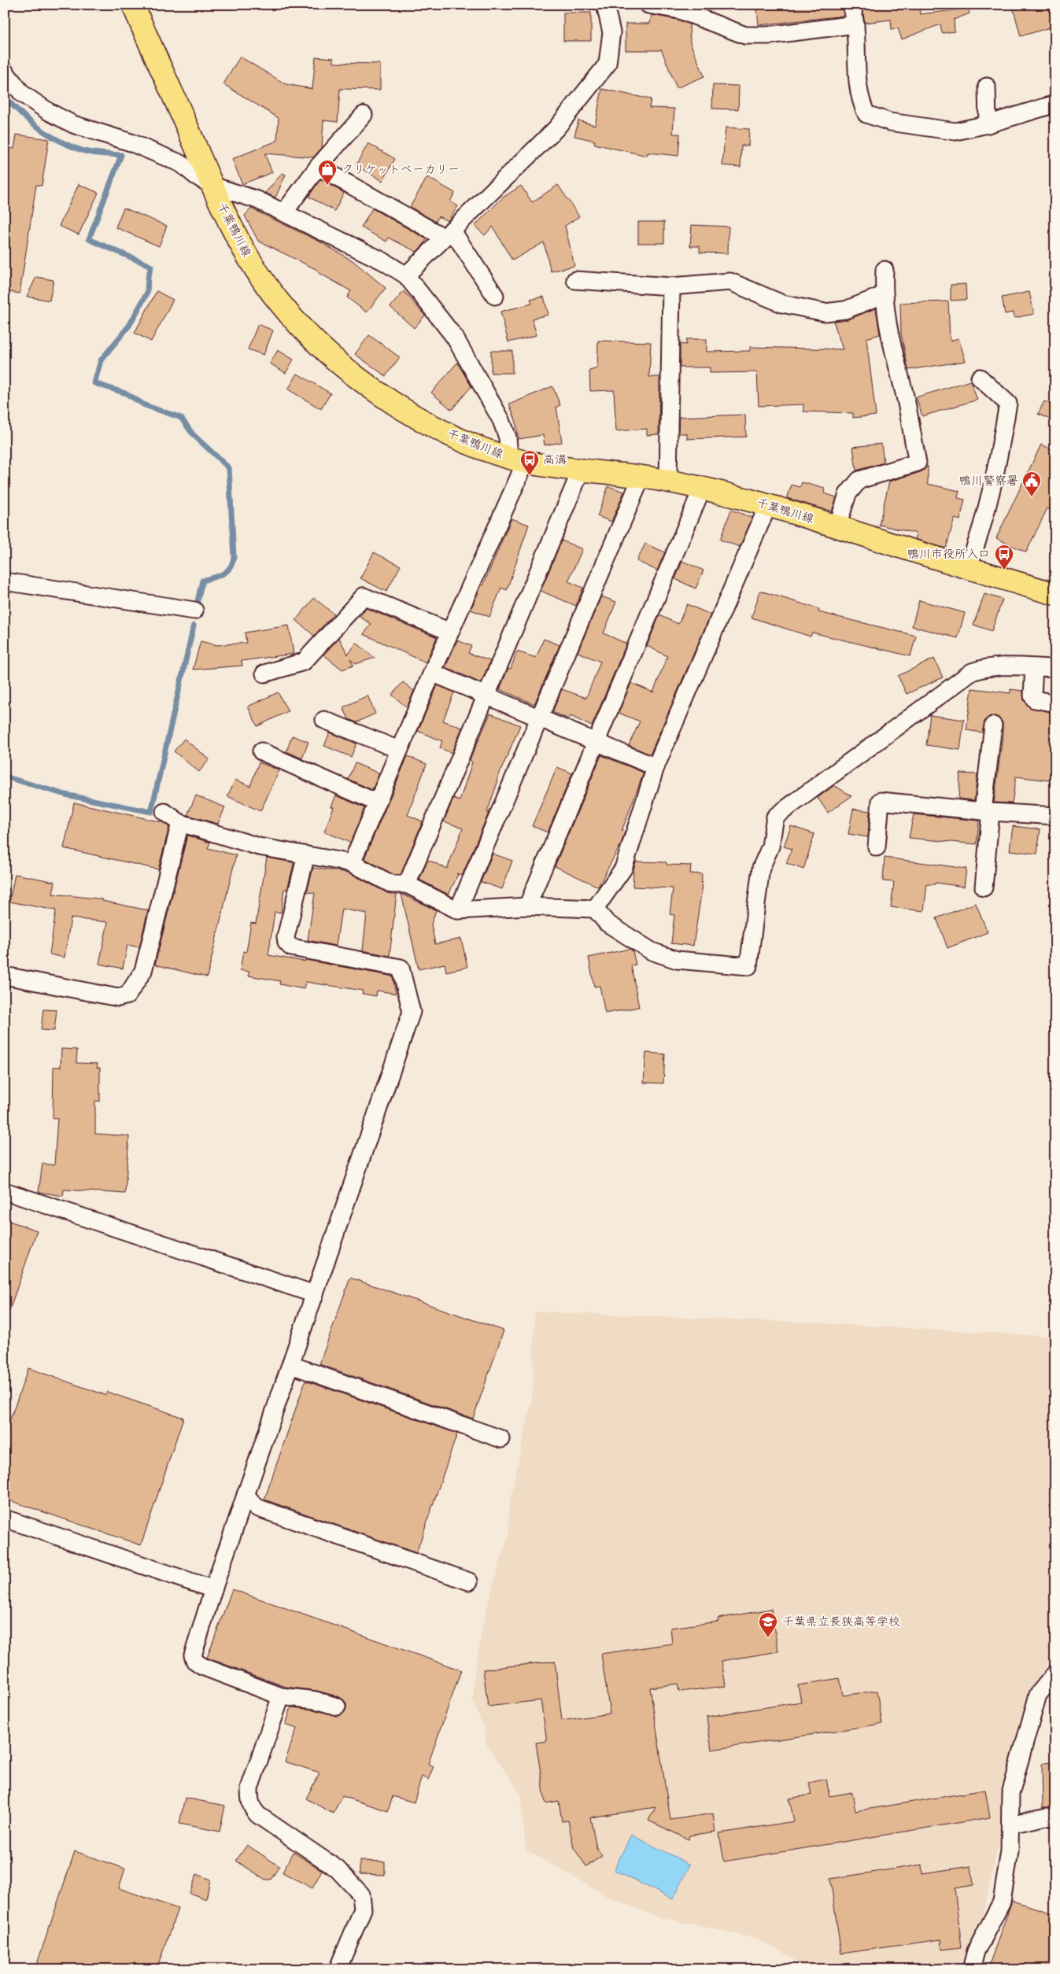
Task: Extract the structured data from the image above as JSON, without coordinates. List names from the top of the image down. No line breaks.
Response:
{"streets":{"main road":["千葉鴨川線"]},"places":{"shop":["クリケットベーカリー"],"bus stop":["高溝","鴨川市役所入口"],"public building":["鴨川警察署"],"school or university":["千葉県立長狭高等学校"]}}
